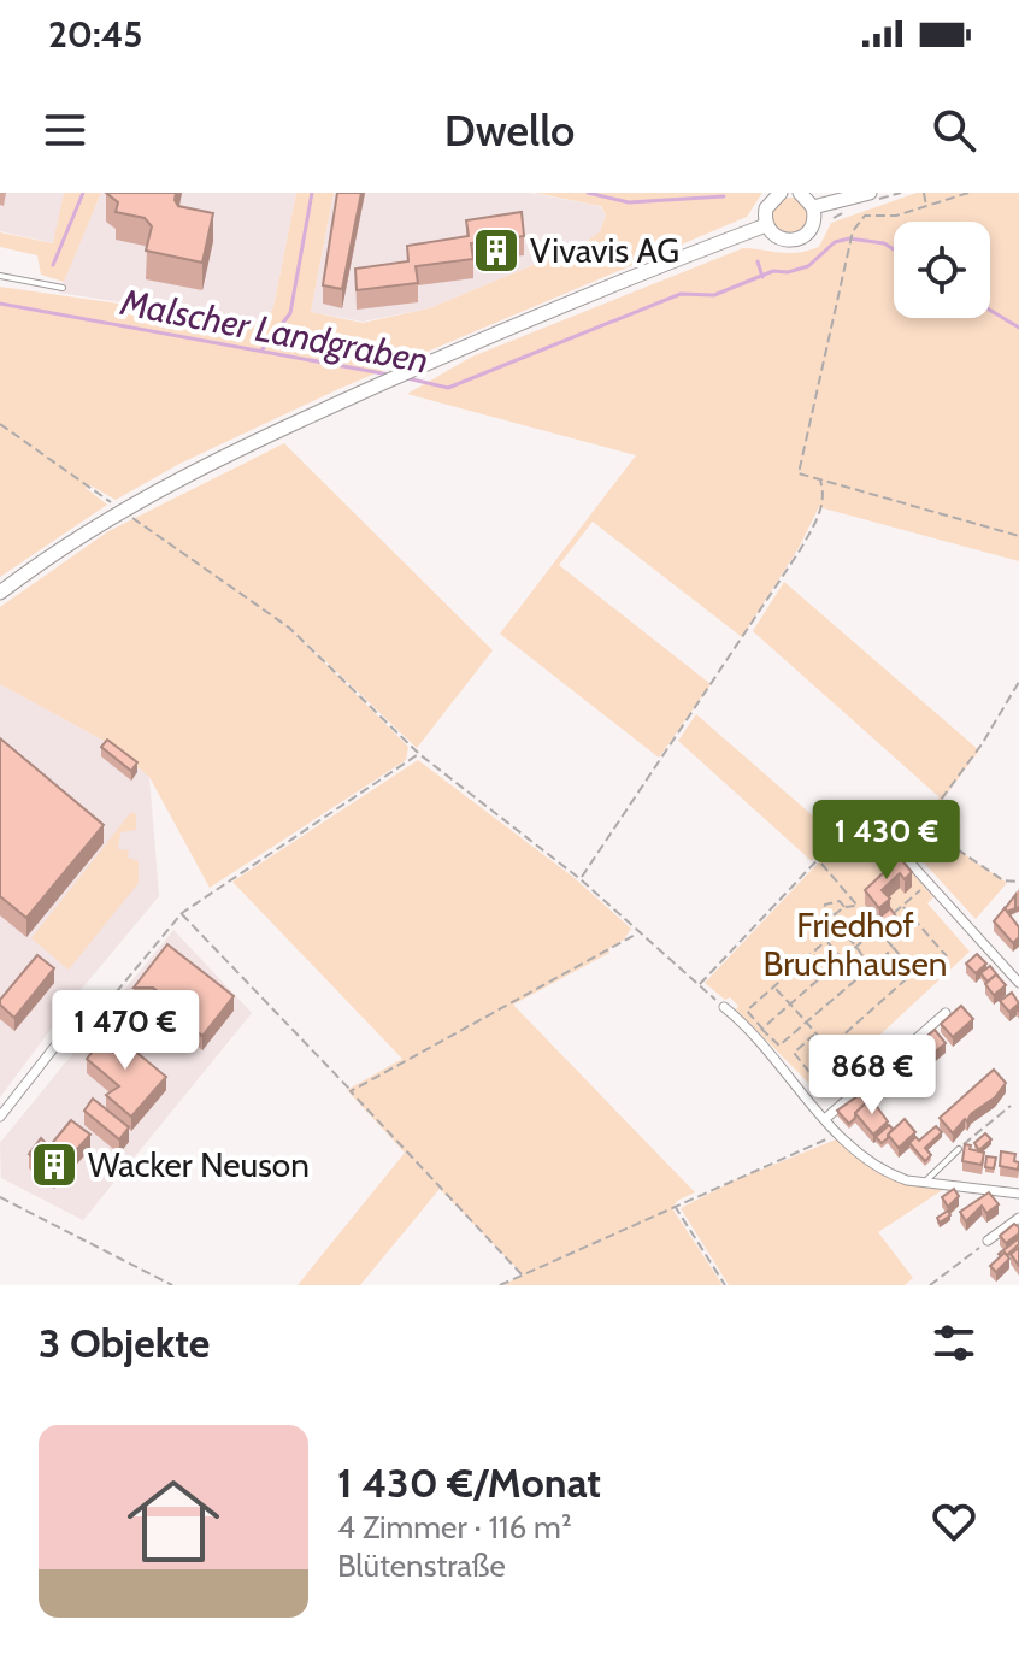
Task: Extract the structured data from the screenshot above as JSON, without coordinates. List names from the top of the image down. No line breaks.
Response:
{"water":["Malscher Landgraben"],"parks":["Friedhof Bruchhausen"],"places":{"building":["Vivavis AG","Wacker Neuson"]},"page":{"status":"20:45","header":"Dwello","price":["1 430 €","1 470 €","868 €"],"heading":"3 Objekte","list":[{"name":"1 430 €/Monat","note":"4 Zimmer · 116 m² · Blütenstraße"}]}}
